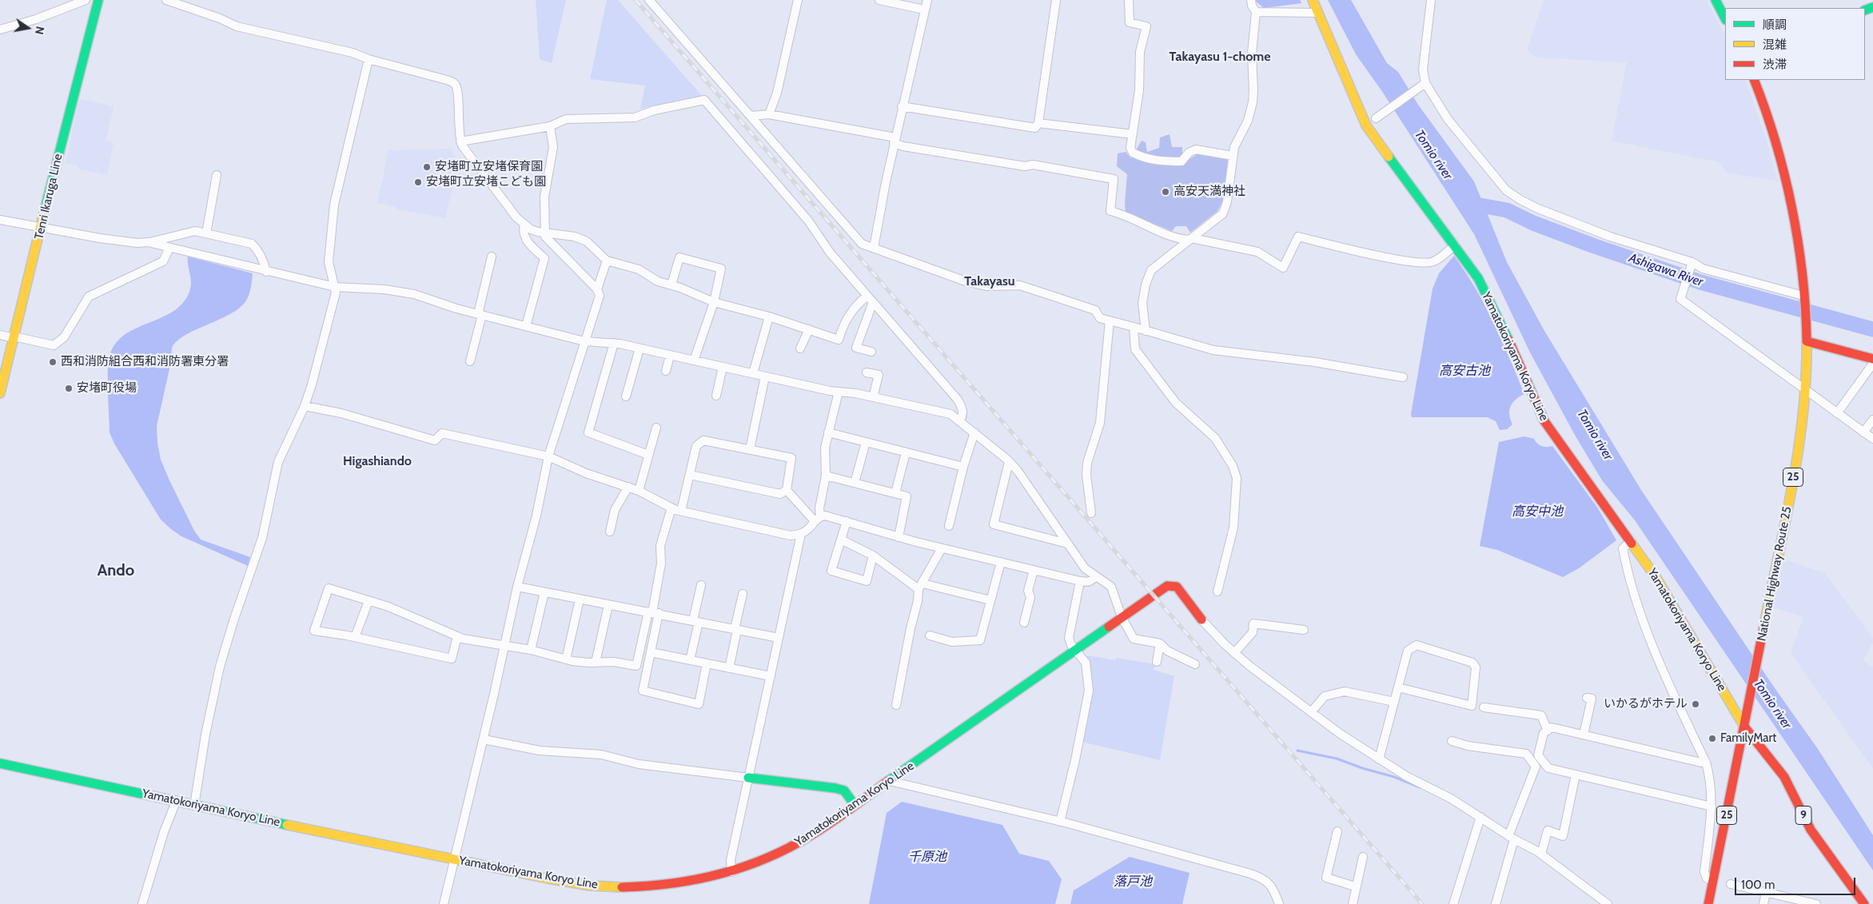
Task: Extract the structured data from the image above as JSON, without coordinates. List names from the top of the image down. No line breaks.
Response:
{"streets":{"main road":["Tenri Ikaruga Line","Yamatokoriyama Koryo Line","25","National Highway Route 25","9"]},"crossings":[["Yamatokoriyama Koryo Line","National Highway Route 25"],["Yamatokoriyama Koryo Line","9"],["National Highway Route 25","9"]],"districts":["Takayasu 1-chome","Takayasu","Higashiando","Ando"],"water":["Tomio river","Ashigawa River","高安古池","高安中池","千原池","落戸池"],"places":["安堵町立安堵保育園","安堵町立安堵こども園","高安天満神社","西和消防組合西和消防署東分署","安堵町役場","いかるがホテル","FamilyMart"],"legend":["順調","混雑","渋滞"],"scale_bar":"100 m","north":"right"}
